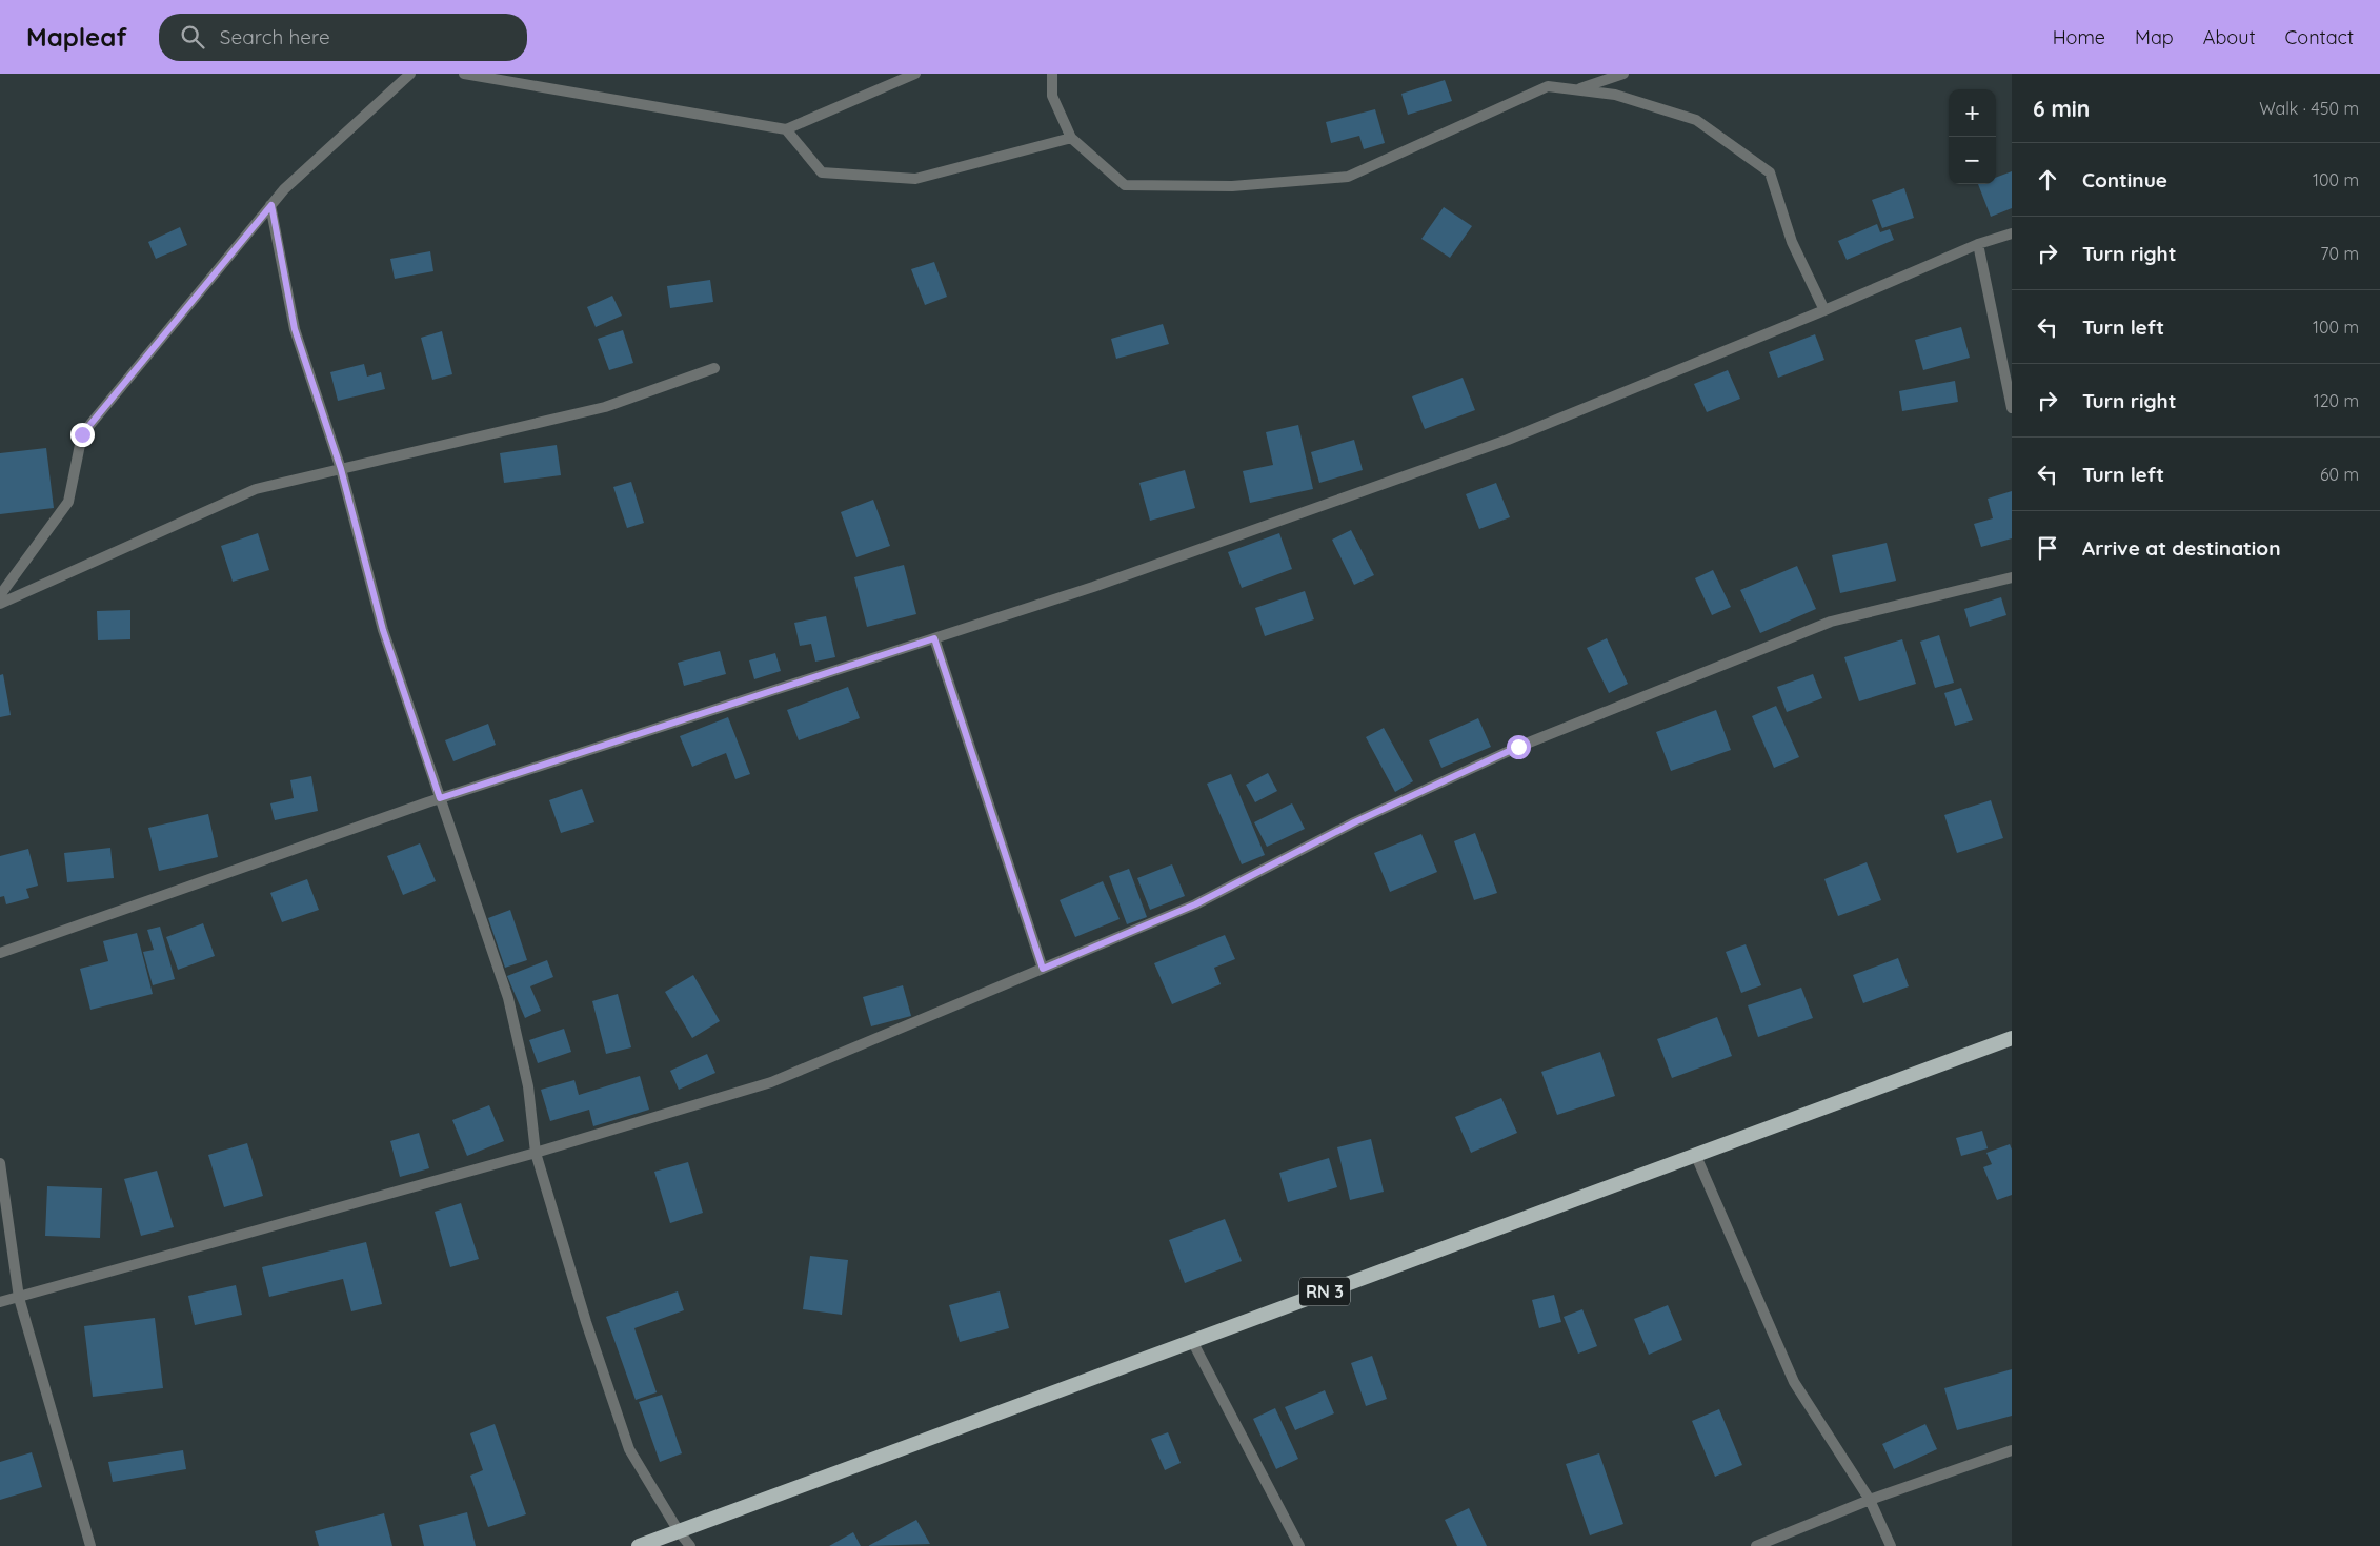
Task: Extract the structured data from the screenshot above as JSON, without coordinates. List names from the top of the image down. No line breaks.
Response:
{"streets":{"highway":["RN 3"]},"page":{"header":"Mapleaf","search":"Search here","nav":["Home","Map","About","Contact"],"heading":["6 min","Walk · 450 m"],"map_buttons":["+","−"],"list":[["Continue","100 m"],["Turn right","70 m"],["Turn left","100 m"],["Turn right","120 m"],["Turn left","60 m"],"Arrive at destination"]}}
